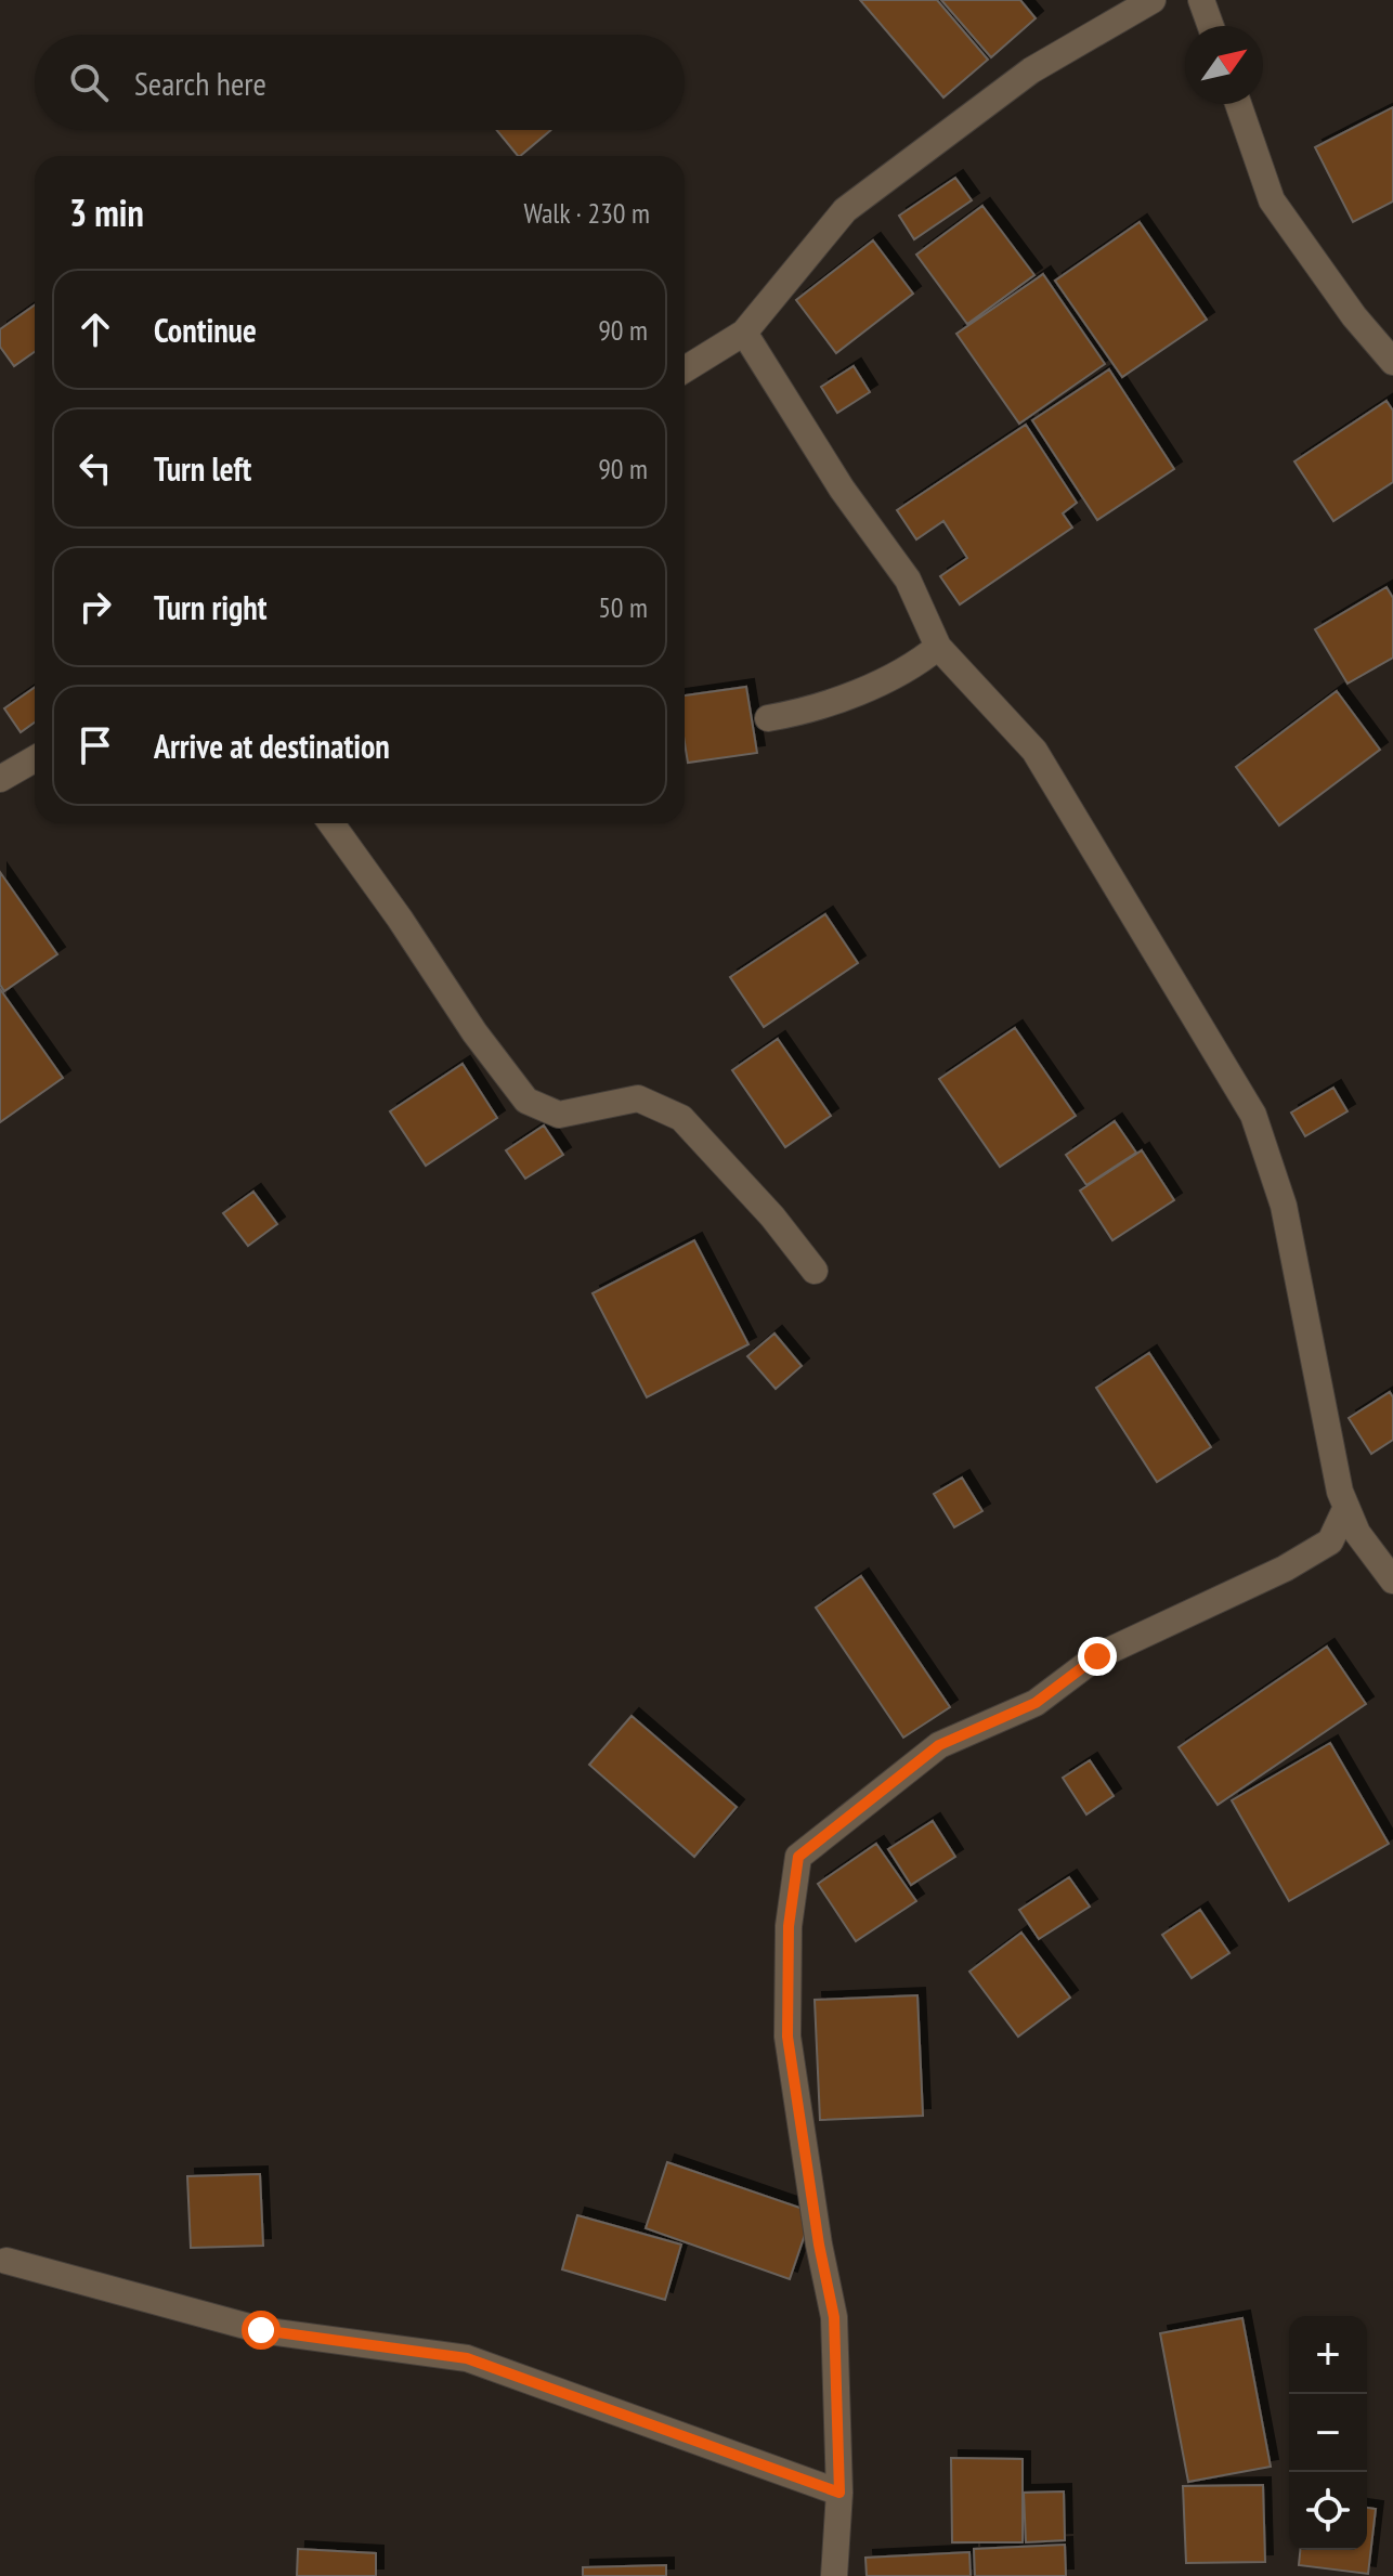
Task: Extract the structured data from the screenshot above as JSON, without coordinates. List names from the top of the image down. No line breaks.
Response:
{"north":"top right","page":{"search":"Search here","heading":["3 min","Walk · 230 m"],"list":[["Continue","90 m"],["Turn left","90 m"],["Turn right","50 m"],"Arrive at destination"],"map_buttons":["+","−"]}}
